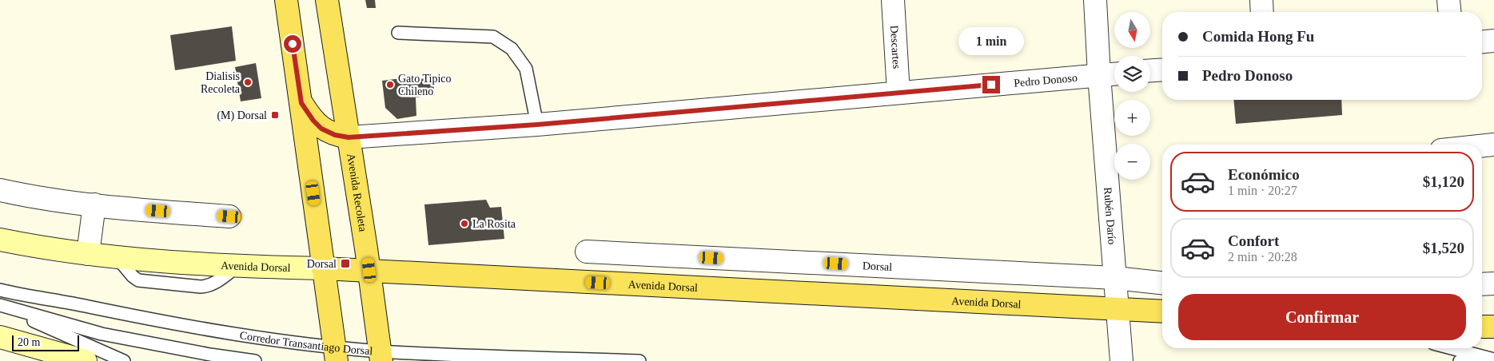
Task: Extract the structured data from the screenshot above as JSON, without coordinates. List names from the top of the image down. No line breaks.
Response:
{"streets":{"main road":["Avenida Recoleta","Avenida Dorsal"],"street":["Descartes","Pedro Donoso","Rubén Darío","Dorsal"],"lane":["Corredor Transantiago Dorsal"]},"crossings":[["Descartes","Pedro Donoso"],["Pedro Donoso","Avenida Recoleta"],["Pedro Donoso","Rubén Darío"],["Avenida Recoleta","Avenida Dorsal"],["Avenida Recoleta","Corredor Transantiago Dorsal"],["Rubén Darío","Avenida Dorsal"],["Rubén Darío","Dorsal"]],"places":{"other":["Dialisis Recoleta","Gato Tipico Chileno","La Rosita"],"transit":["(M) Dorsal","Dorsal"]},"scale_bar":"20 m","north":"bottom","page":{"map_buttons":["+","−"],"banner":["Comida Hong Fu","Pedro Donoso"],"bubble":"1 min","list":[{"name":"Económico","note":"1 min · 20:27","value":"$1,120"},{"name":"Confort","note":"2 min · 20:28","value":"$1,520"}],"buttons":"Confirmar","scale":"20 m"}}
